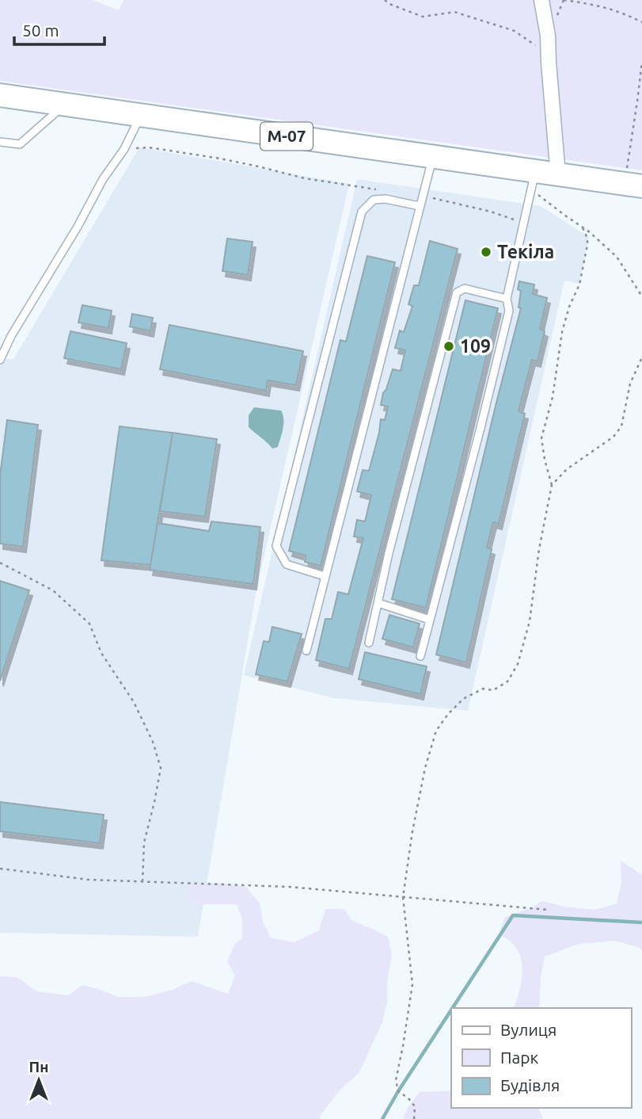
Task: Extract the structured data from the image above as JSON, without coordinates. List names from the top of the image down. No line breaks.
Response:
{"streets":{"highway":["М-07"]},"places":["Текіла","109"],"legend":["Вулиця","Парк","Будівля"],"scale_bar":"50 m","north":"top"}
